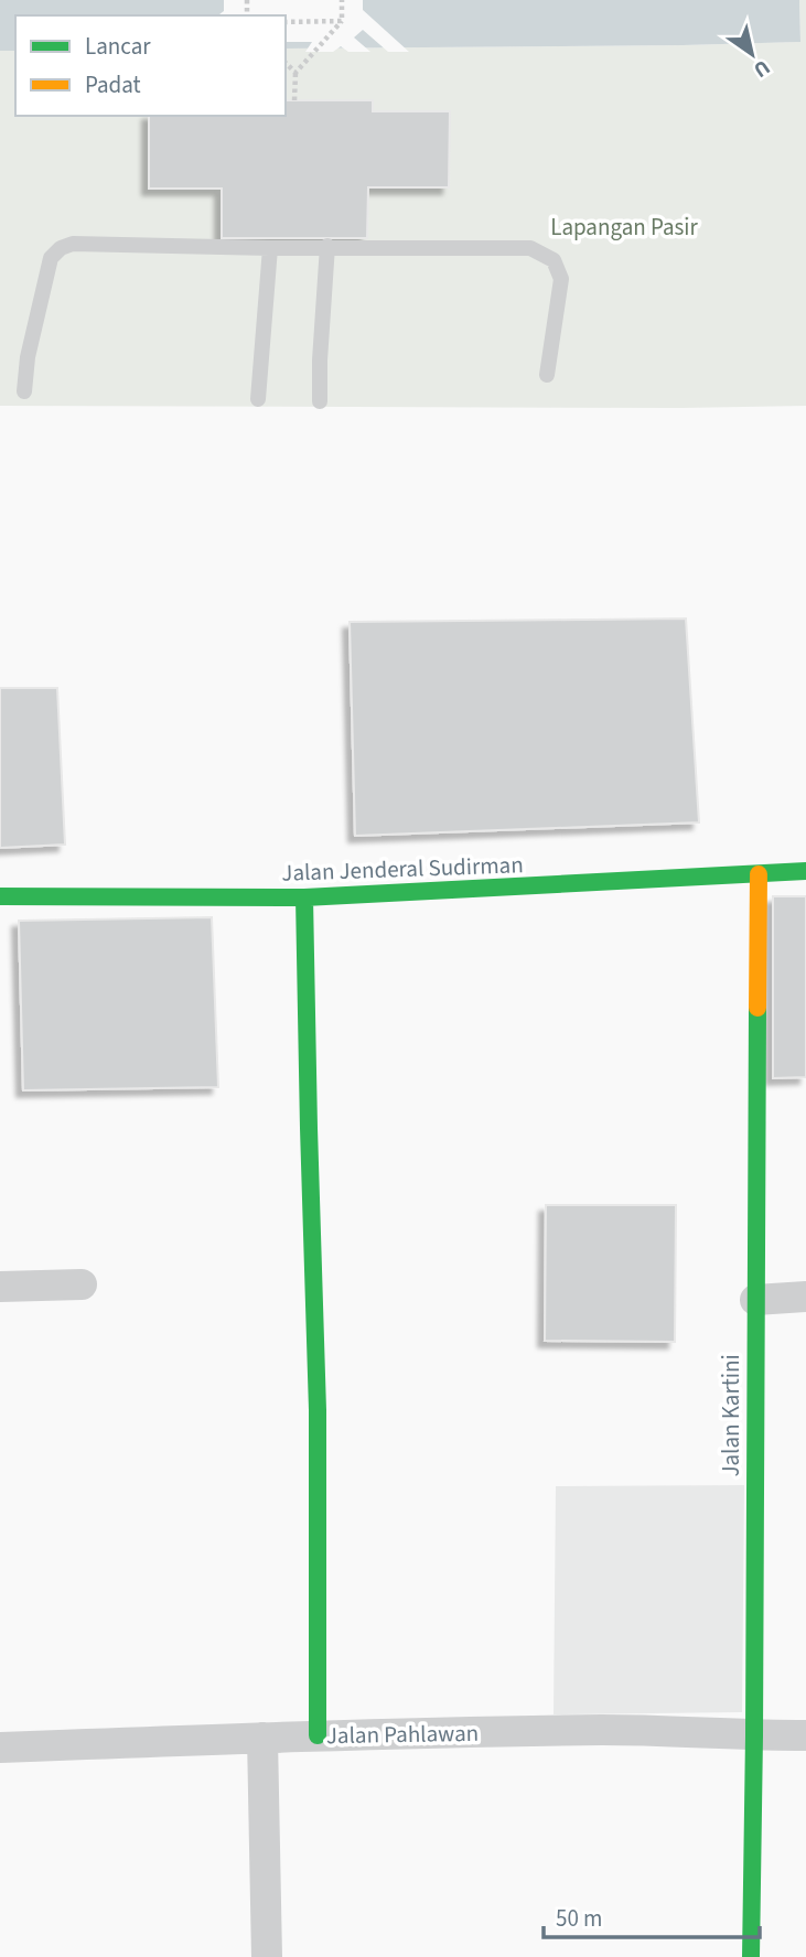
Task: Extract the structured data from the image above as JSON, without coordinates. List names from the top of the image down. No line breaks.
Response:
{"streets":{"street":["Jalan Jenderal Sudirman","Jalan Kartini","Jalan Pahlawan"]},"crossings":[["Jalan Jenderal Sudirman","Jalan Kartini"],["Jalan Kartini","Jalan Pahlawan"]],"parks":["Lapangan Pasir"],"legend":["Lancar","Padat"],"scale_bar":"50 m","north":"bottom right"}
